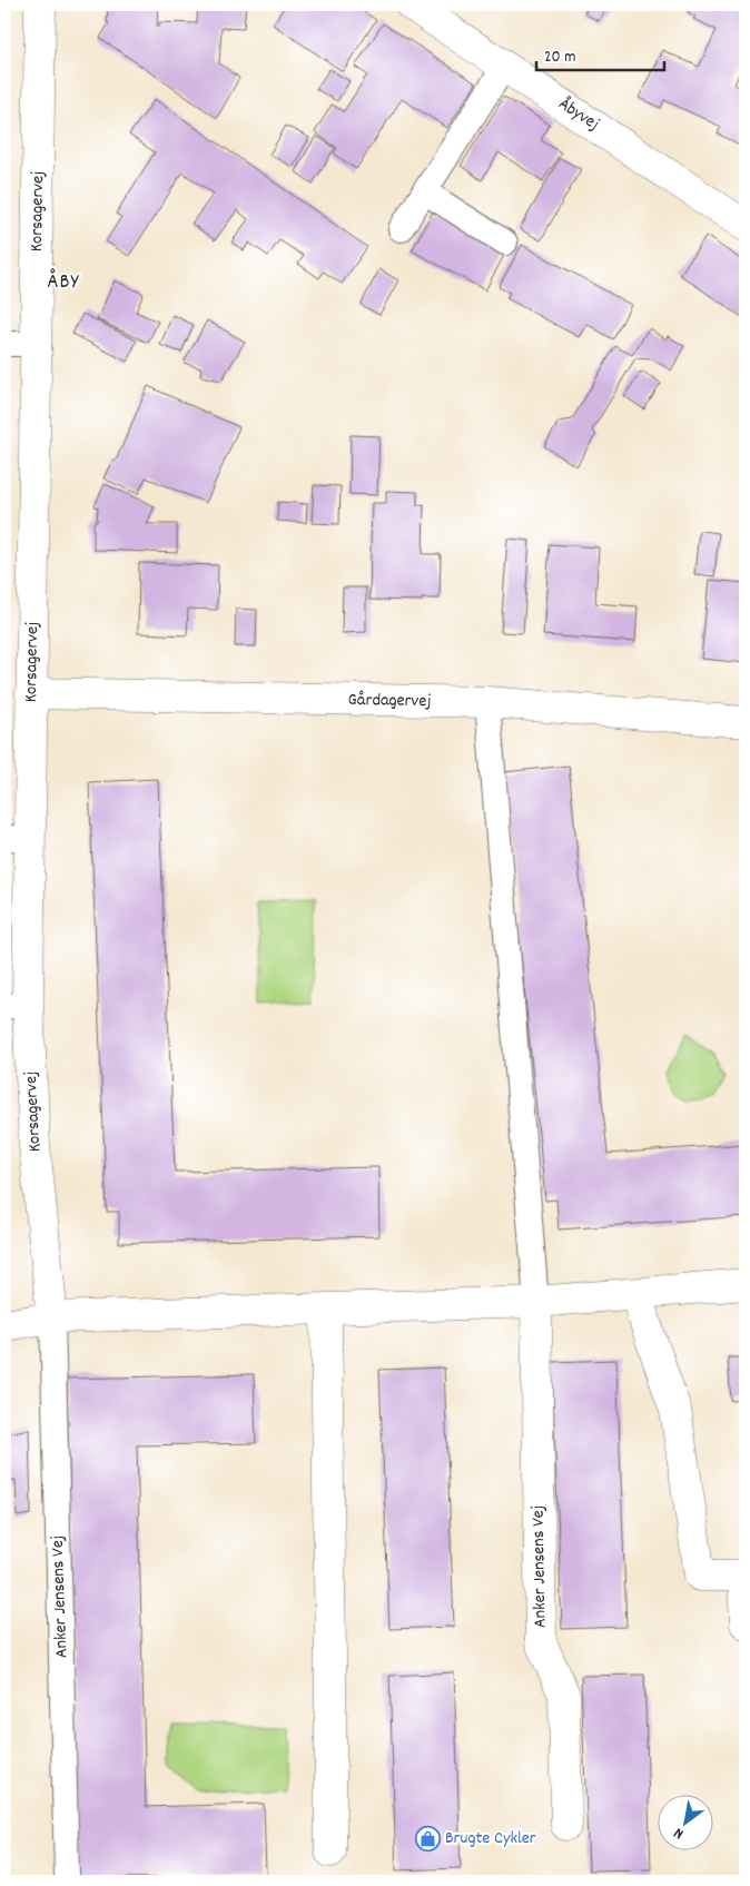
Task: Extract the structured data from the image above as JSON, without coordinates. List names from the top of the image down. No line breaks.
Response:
{"streets":{"street":["Åbyvej","Korsagervej","Gårdagervej","Anker Jensens Vej"]},"crossings":[["Korsagervej","Gårdagervej"],["Korsagervej","Anker Jensens Vej"]],"districts":["ÅBY"],"places":{"shop":["Brugte Cykler"]},"scale_bar":"20 m","north":"bottom left"}
